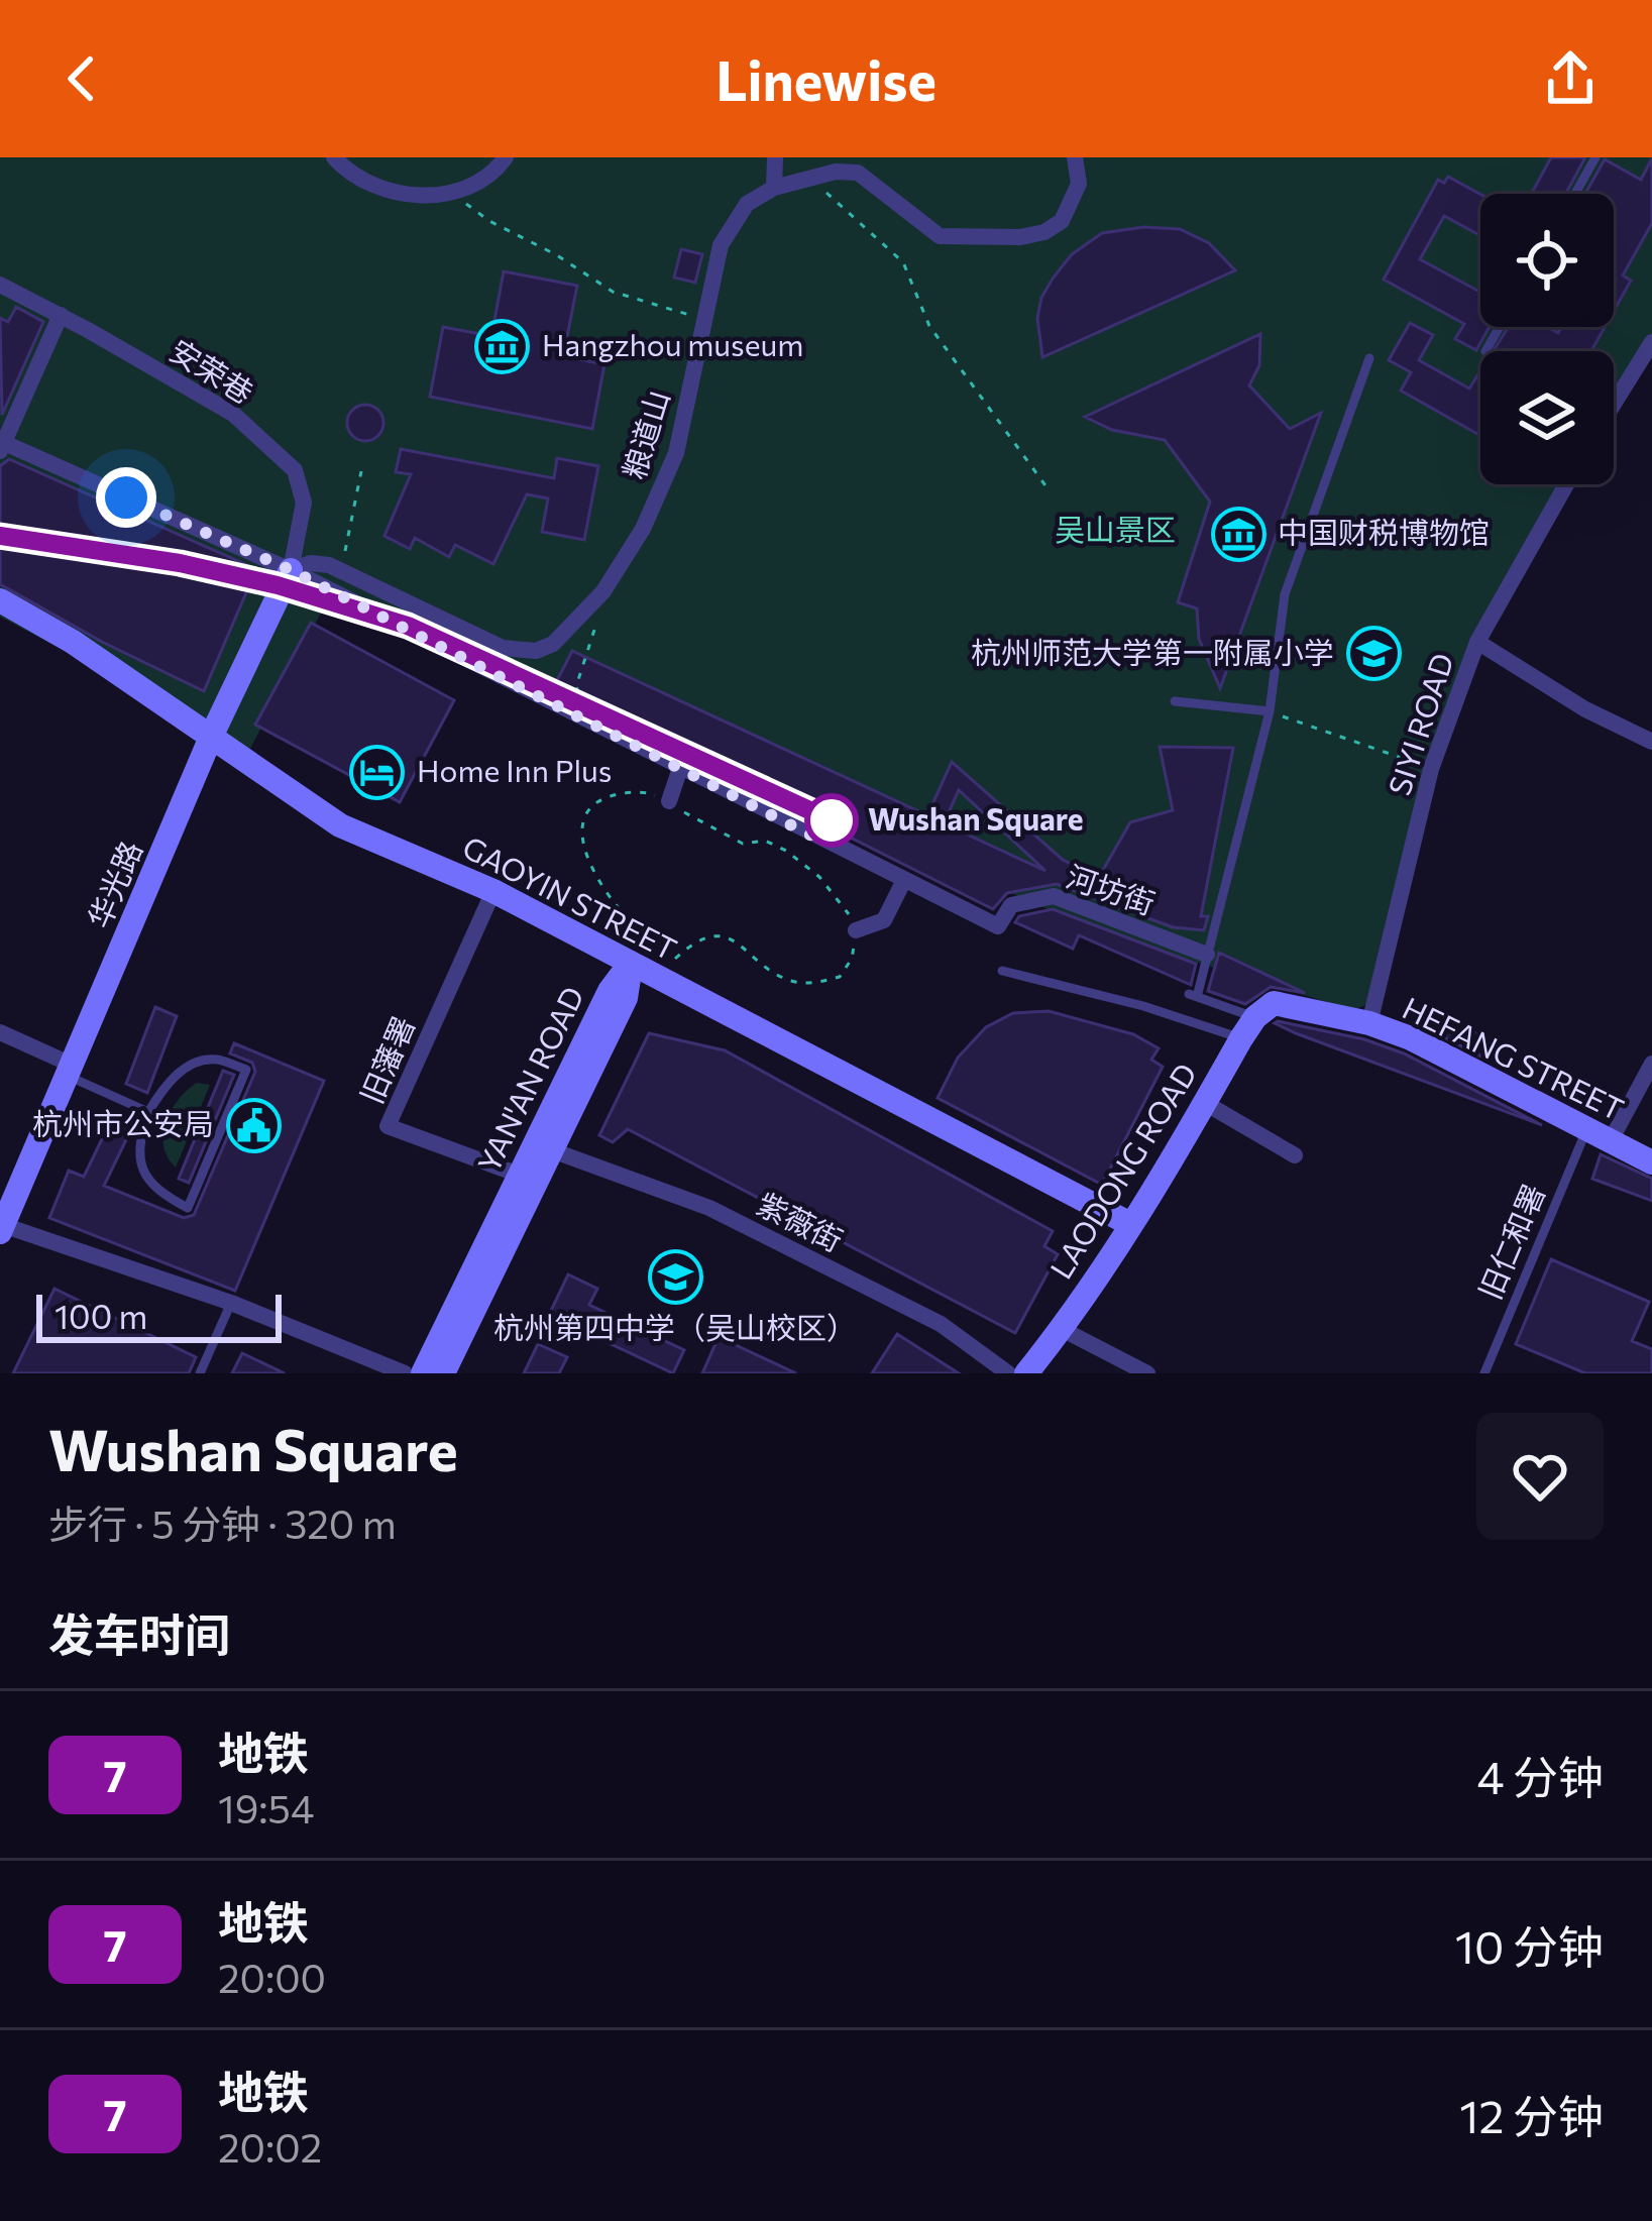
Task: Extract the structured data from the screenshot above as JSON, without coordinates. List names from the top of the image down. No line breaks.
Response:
{"streets":{"street":["安荣巷","粮道山","SIYI ROAD","华光路","河坊街","GAOYIN STREET","HEFANG STREET","旧藩署","YAN'AN ROAD","LAODONG ROAD","紫薇街"],"lane":["旧仁和署"]},"crossings":[["安荣巷","粮道山"],["安荣巷","华光路"],["安荣巷","河坊街"],["粮道山","华光路"],["粮道山","河坊街"],["SIYI ROAD","HEFANG STREET"],["华光路","河坊街"],["华光路","GAOYIN STREET"],["GAOYIN STREET","旧藩署"],["GAOYIN STREET","YAN'AN ROAD"],["GAOYIN STREET","LAODONG ROAD"],["HEFANG STREET","LAODONG ROAD"],["HEFANG STREET","旧仁和署"],["旧藩署","YAN'AN ROAD"],["YAN'AN ROAD","紫薇街"]],"parks":["吴山景区"],"places":{"museum":["Hangzhou museum","中国财税博物馆"],"school or university":["杭州师范大学第一附属小学","杭州第四中学（吴山校区）"],"hotel":["Home Inn Plus"],"other":["Wushan Square"],"public building":["杭州市公安局"]},"lines":["metro line 7"],"scale_bar":"100 m","page":{"header":"Linewise","scale":"100 m","heading":[["Wushan Square","步行 · 5 分钟 · 320 m"],"发车时间"],"list":[{"mark":"7","name":"地铁","note":"19:54","value":"4 分钟"},{"mark":"7","name":"地铁","note":"20:00","value":"10 分钟"},{"mark":"7","name":"地铁","note":"20:02","value":"12 分钟"}]}}
